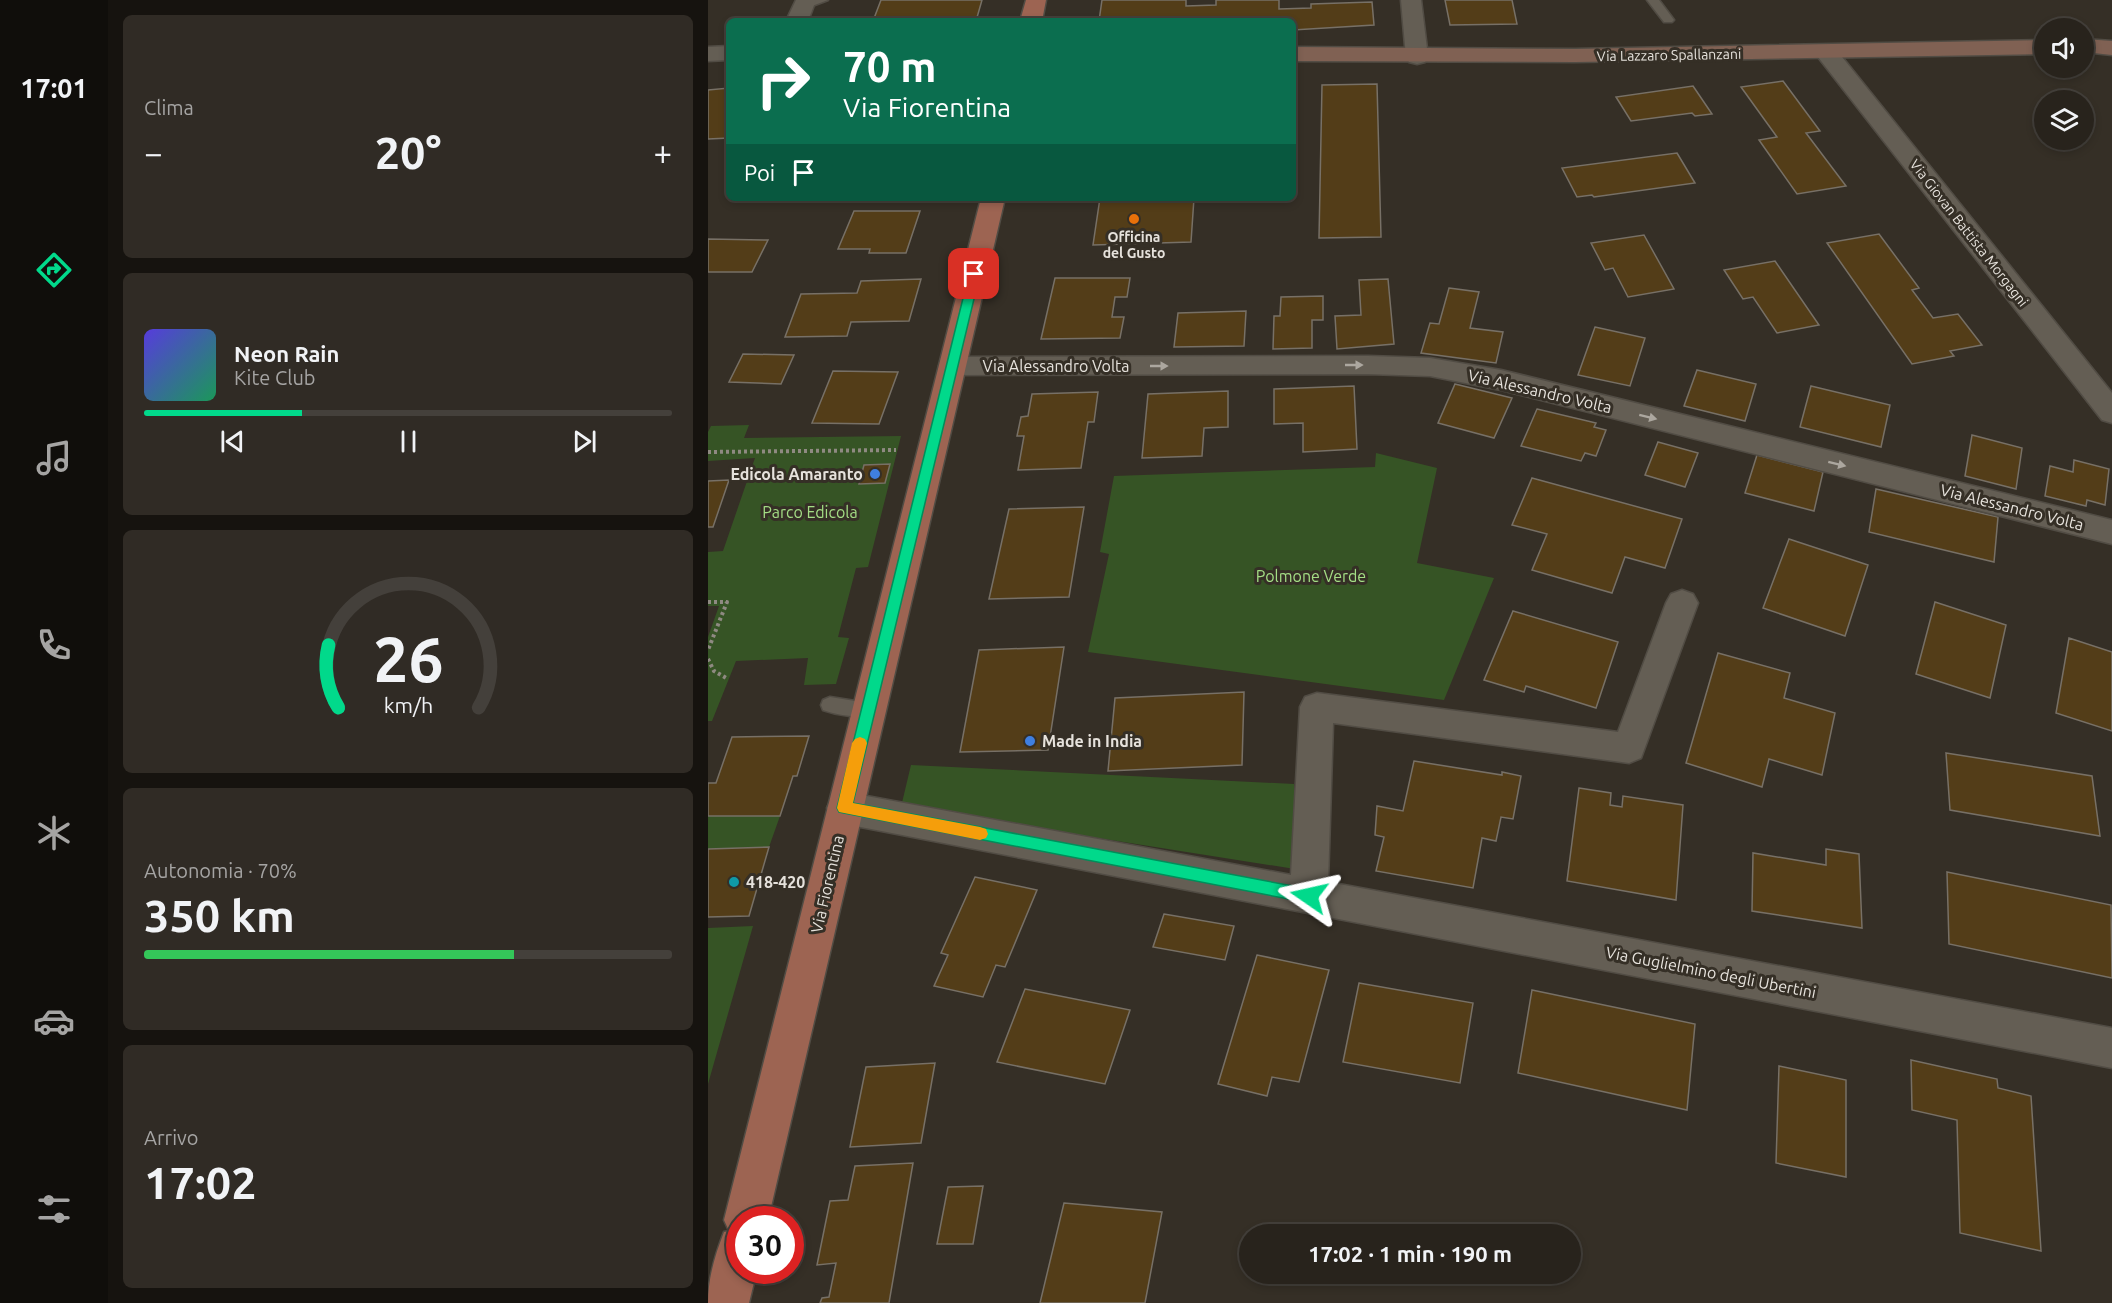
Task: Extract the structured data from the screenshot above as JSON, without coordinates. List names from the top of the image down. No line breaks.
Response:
{"streets":{"main road":["Via Fiorentina"],"street":["Via Lazzaro Spallanzani","Via Giovan Battista Morgagni","Via Alessandro Volta","Via Guglielmino degli Ubertini"]},"crossings":[["Via Lazzaro Spallanzani","Via Giovan Battista Morgagni"],["Via Alessandro Volta","Via Fiorentina"],["Via Fiorentina","Via Guglielmino degli Ubertini"]],"one_way":["Via Alessandro Volta"],"parks":["Parco Edicola","Polmone Verde"],"places":["Officina del Gusto","Edicola Amaranto","Made in India","418-420"],"page":{"tabs":"17:01","tile":["Clima",["Autonomia · 70%","350 km"],["Arrivo","17:02"]],"turn":["70 m","Via Fiorentina"],"heat":["−","20°","+"],"then":"Poi","song":["Neon Rain","Kite Club"],"limit":"30","trip":"17:02 · 1 min · 190 m","gauge":["26","km/h"]}}
